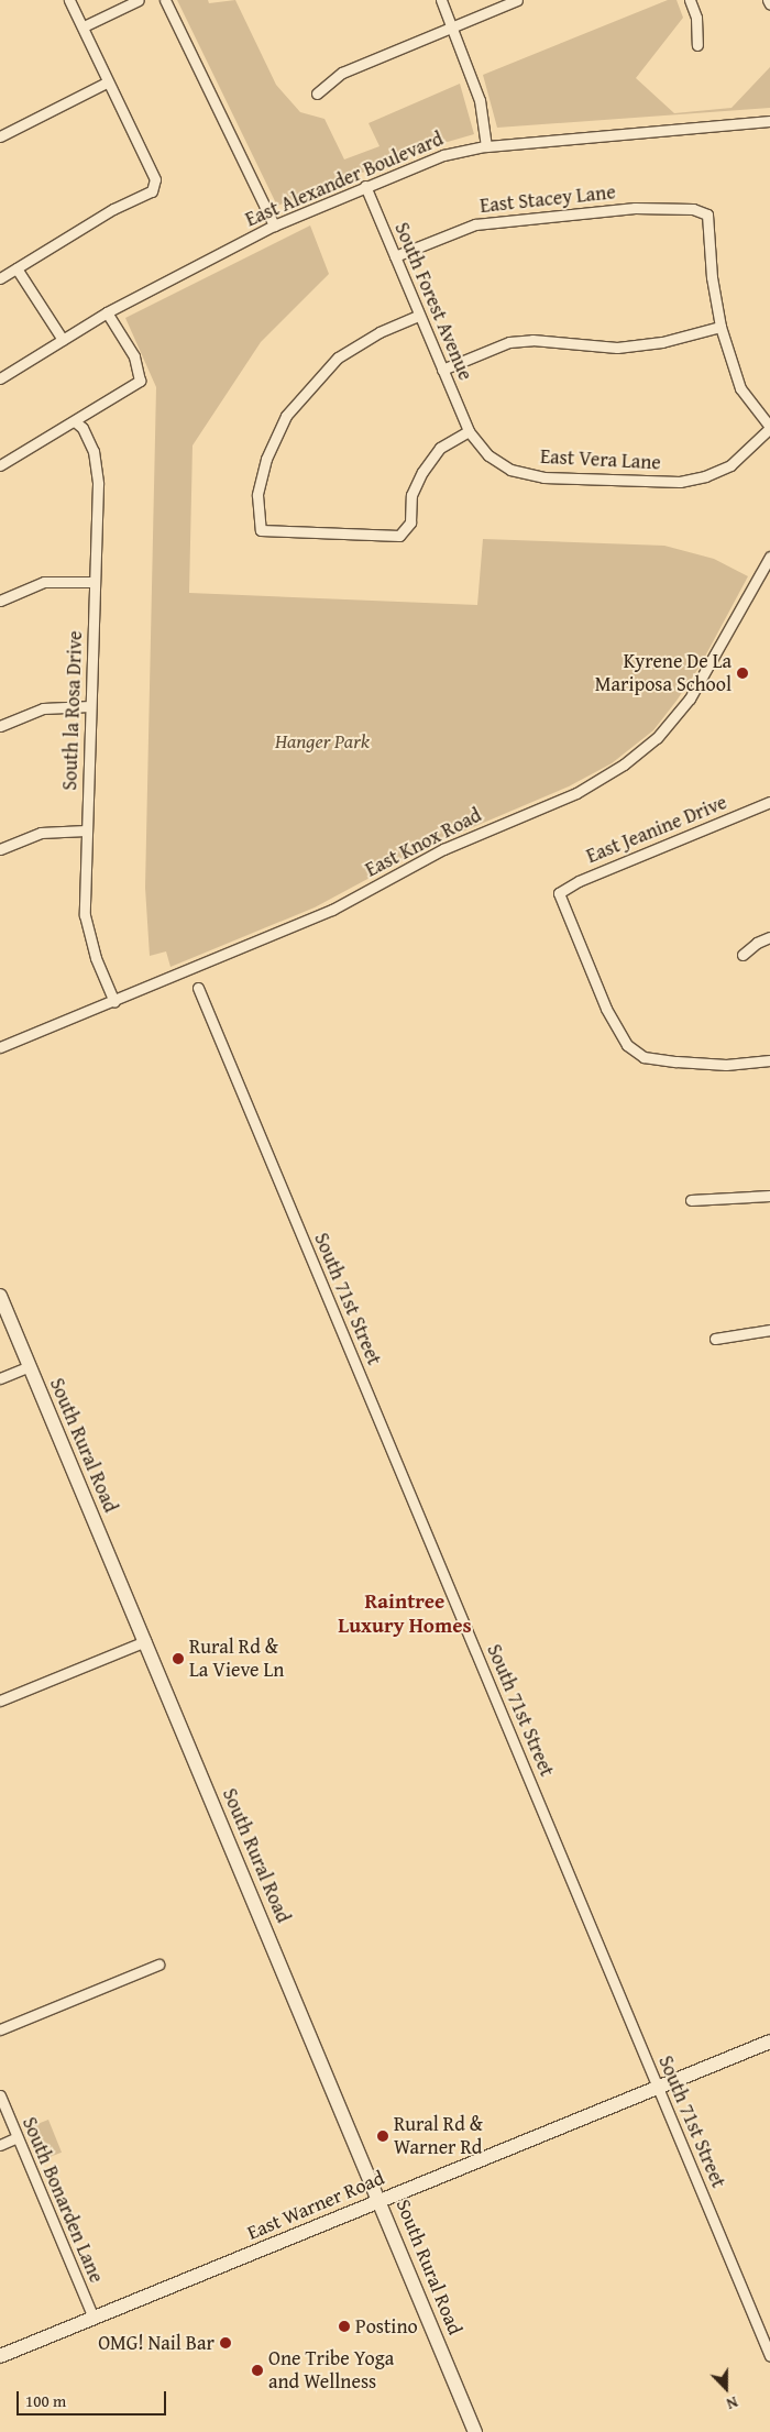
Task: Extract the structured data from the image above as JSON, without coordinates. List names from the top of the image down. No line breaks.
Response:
{"streets":{"main road":["South Rural Road","East Warner Road"],"street":["East Alexander Boulevard","East Stacey Lane","South Forest Avenue","East Vera Lane","South la Rosa Drive","East Jeanine Drive","East Knox Road","South 71st Street","South Bonarden Lane"]},"crossings":[["East Alexander Boulevard","South Forest Avenue"],["East Stacey Lane","South Forest Avenue"],["South Forest Avenue","East Vera Lane"],["South la Rosa Drive","East Knox Road"],["South 71st Street","East Warner Road"],["South Rural Road","East Warner Road"],["South Bonarden Lane","East Warner Road"]],"districts":["Raintree Luxury Homes"],"parks":["Hanger Park"],"places":["Kyrene De La Mariposa School","Rural Rd & La Vieve Ln","Rural Rd & Warner Rd","Postino","OMG! Nail Bar","One Tribe Yoga and Wellness"],"scale_bar":"100 m","north":"bottom"}
